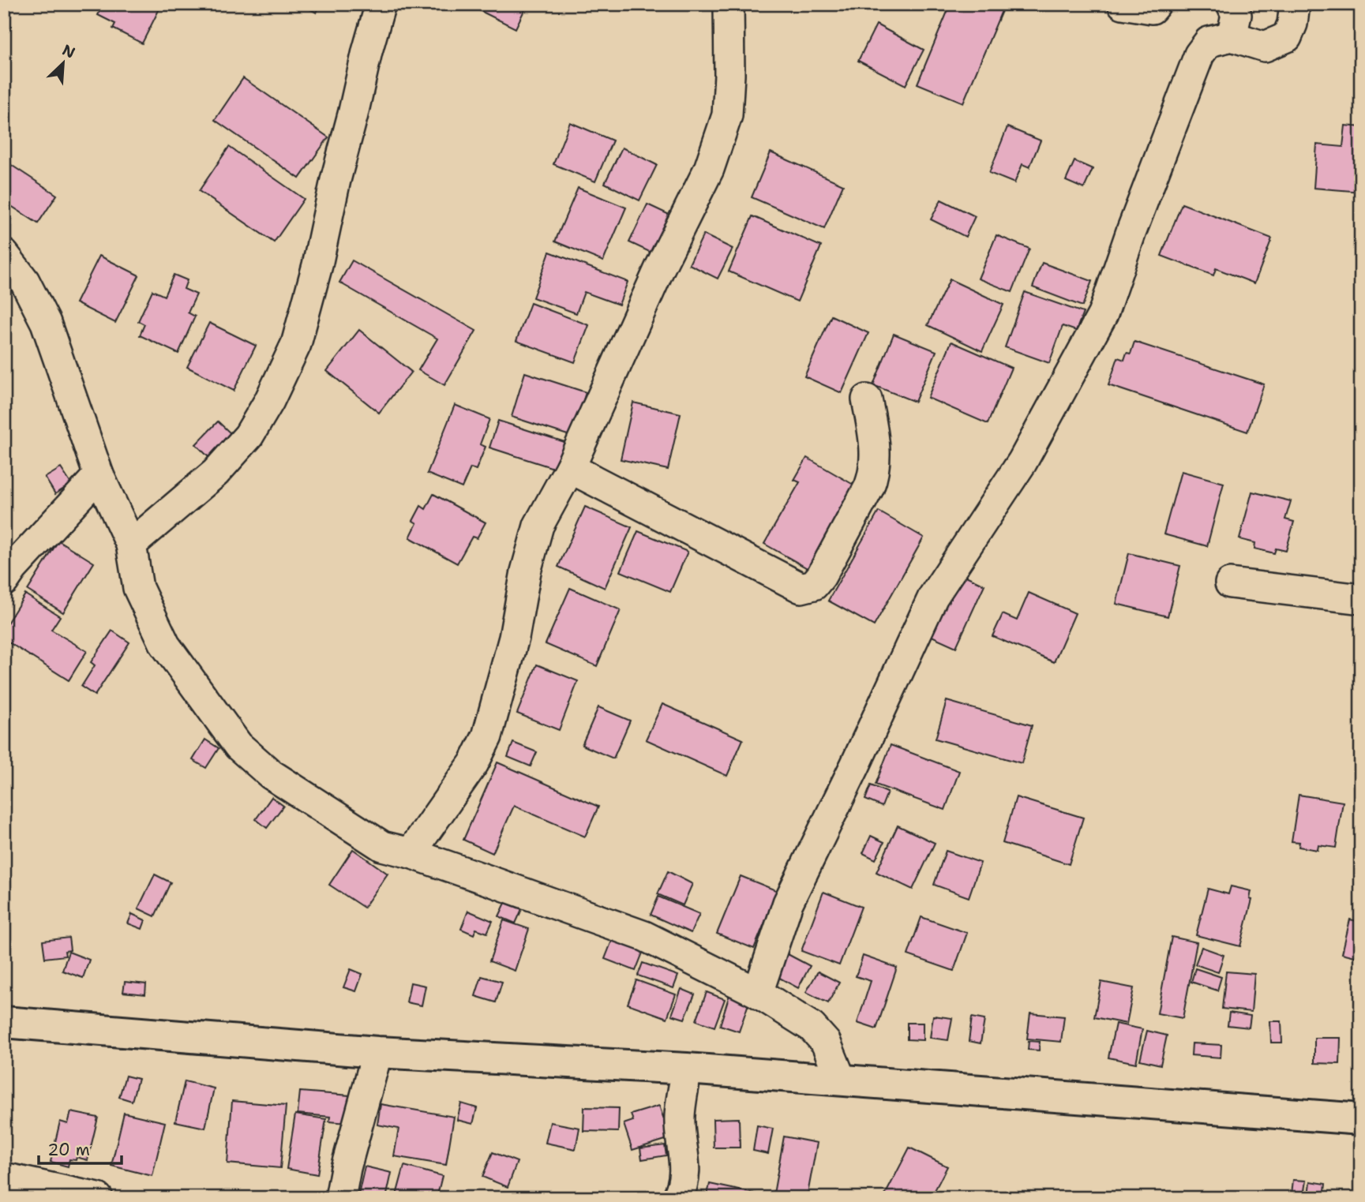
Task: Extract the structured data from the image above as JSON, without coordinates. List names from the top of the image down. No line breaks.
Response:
{"scale_bar":"20 m","north":"top right"}
